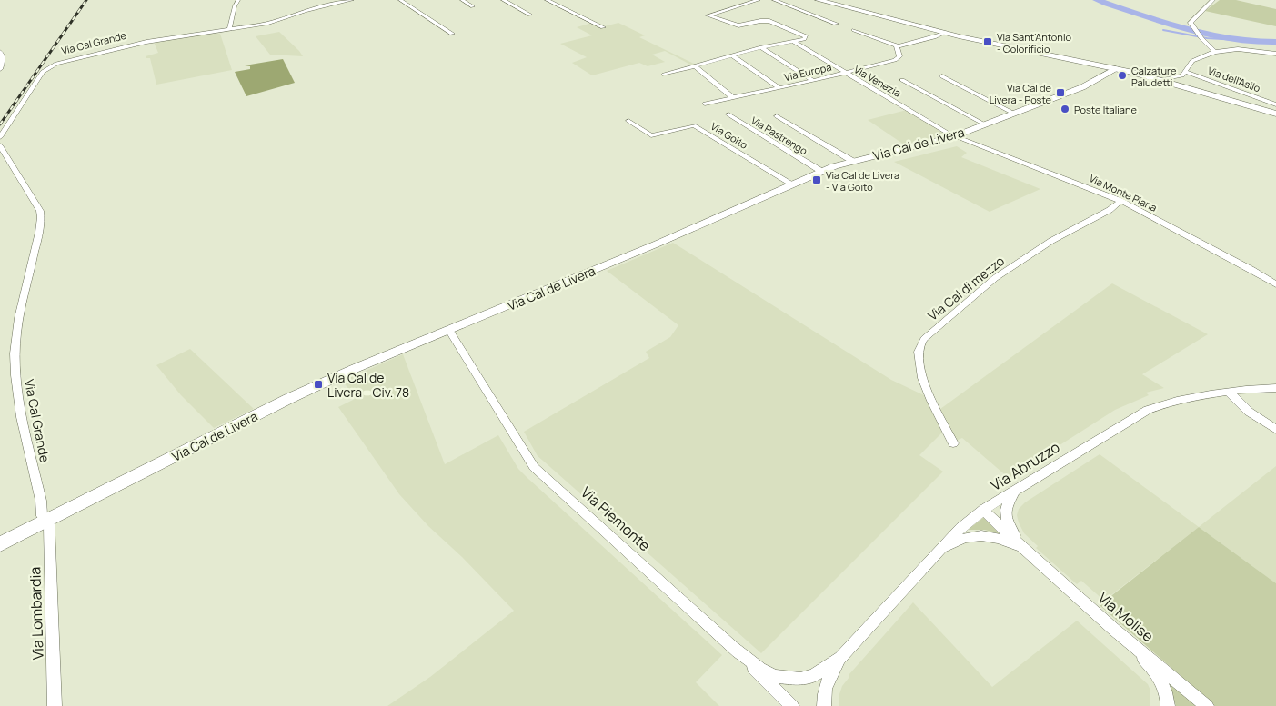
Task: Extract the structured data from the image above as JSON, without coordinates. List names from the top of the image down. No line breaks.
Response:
{"streets":{"street":["Via Cal Grande","Via Europa","Via dell'Asilo","Via Venezia","Via Goito","Via Pastrengo","Via Cal de Livera","Via Monte Piana","Via Cal di mezzo","Via Abruzzo","Via Piemonte","Via Lombardia","Via Molise"]},"crossings":[["Via Cal Grande","Via Cal de Livera"],["Via Cal Grande","Via Lombardia"],["Via Europa","Via Venezia"],["Via Venezia","Via Cal de Livera"],["Via Venezia","Via Monte Piana"],["Via Goito","Via Cal de Livera"],["Via Pastrengo","Via Cal de Livera"],["Via Cal de Livera","Via Monte Piana"],["Via Cal de Livera","Via Piemonte"],["Via Cal de Livera","Via Lombardia"],["Via Monte Piana","Via Cal di mezzo"],["Via Abruzzo","Via Piemonte"],["Via Abruzzo","Via Molise"]],"places":{"transit":["Via Sant'Antonio - Colorificio","Via Cal de Livera - Poste","Via Cal de Livera - Via Goito","Via Cal de Livera - Civ. 78"],"other":["Calzature Paludetti","Poste Italiane"]}}
